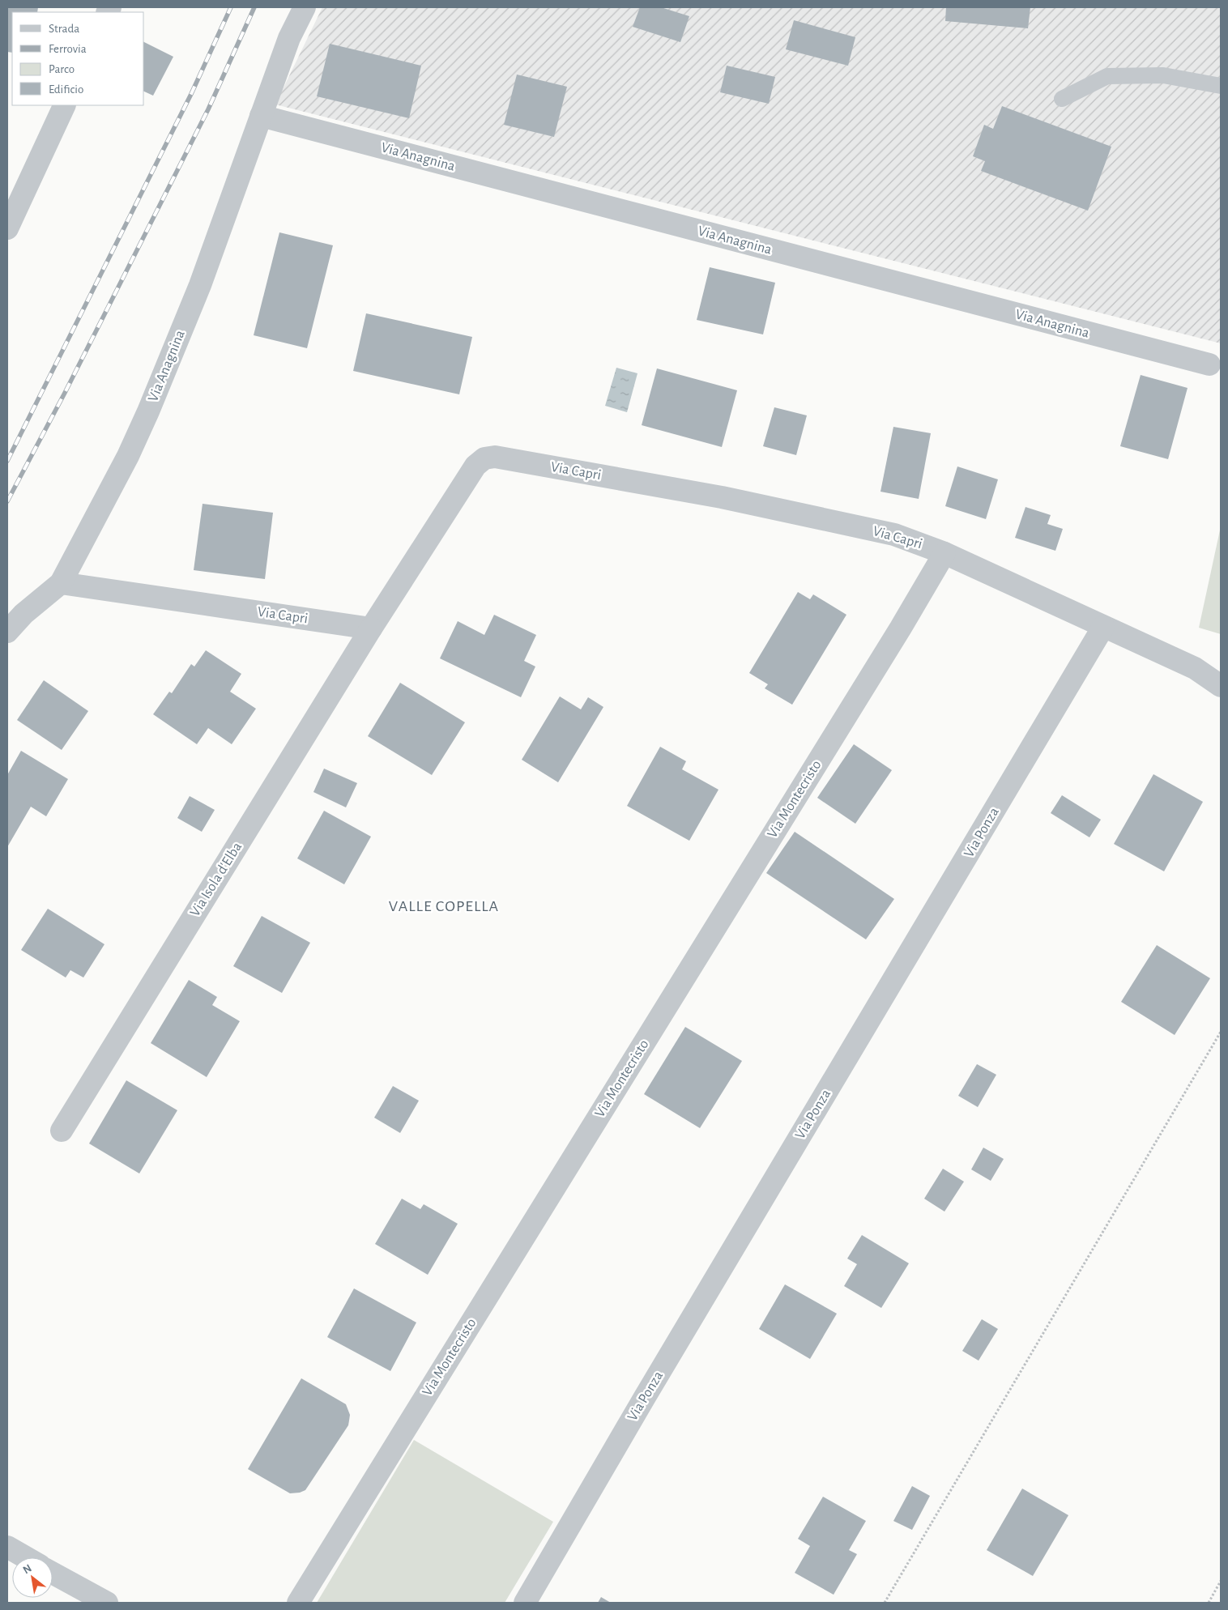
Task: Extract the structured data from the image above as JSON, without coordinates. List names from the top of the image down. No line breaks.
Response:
{"streets":{"street":["Via Anagnina","Via Capri","Via Montecristo","Via Ponza","Via Isola d'Elba"]},"crossings":[["Via Anagnina","Via Capri"],["Via Capri","Via Montecristo"],["Via Capri","Via Ponza"],["Via Capri","Via Isola d'Elba"]],"districts":["VALLE COPELLA"],"legend":["Strada","Ferrovia","Parco","Edificio"],"north":"top left"}
